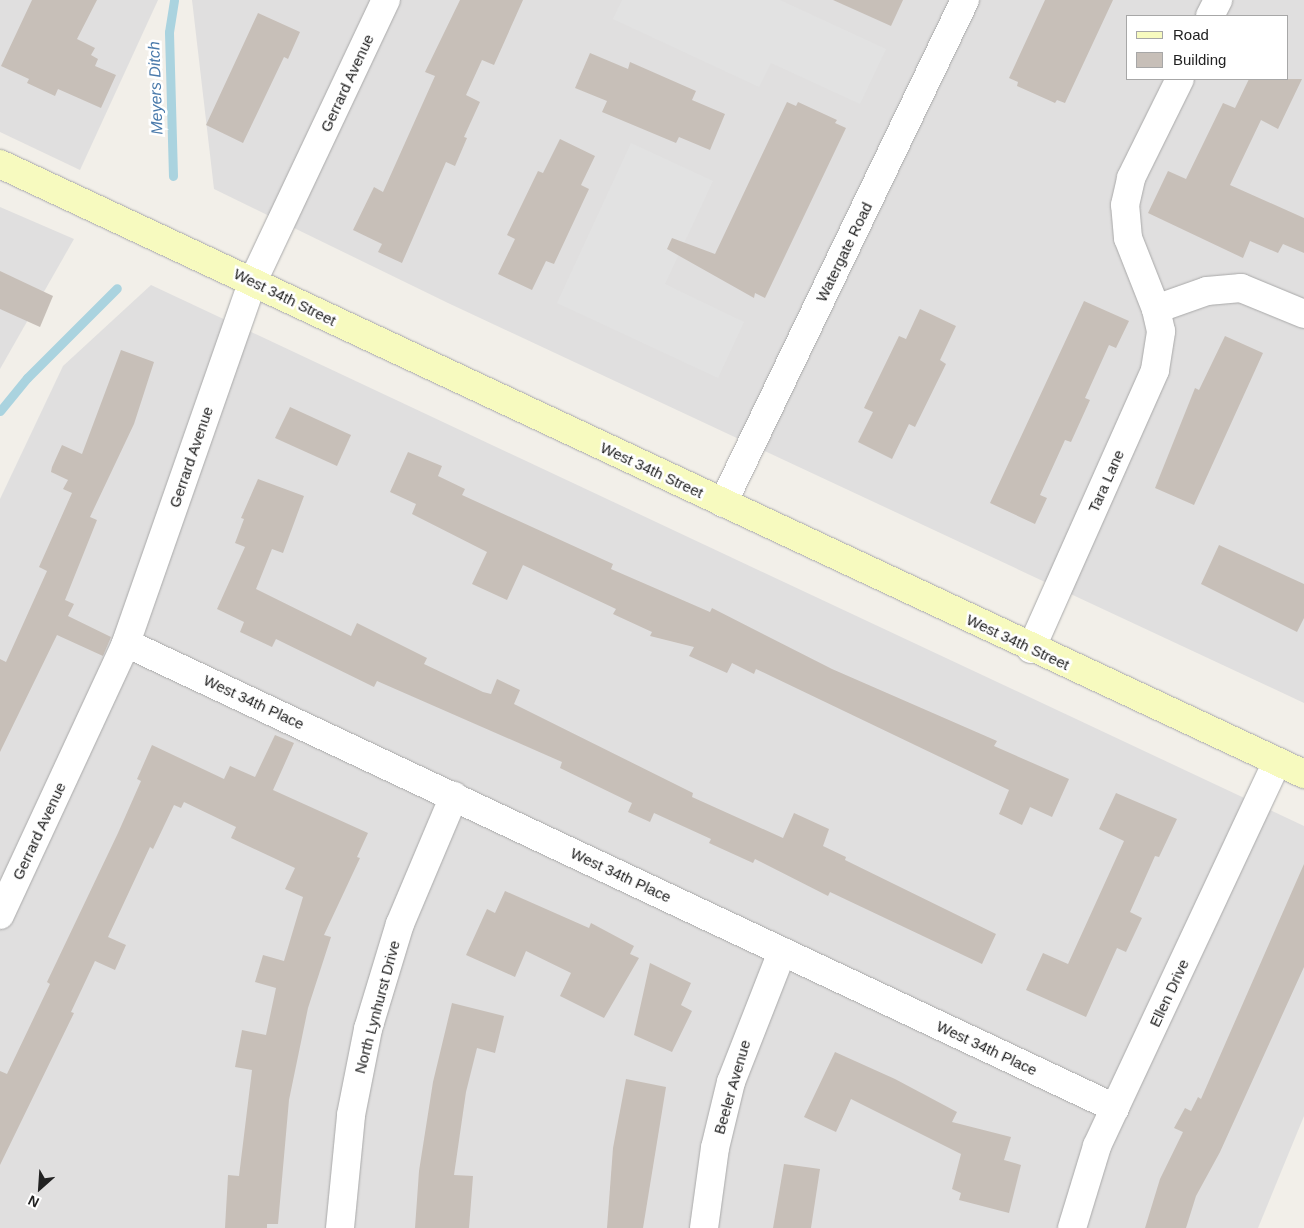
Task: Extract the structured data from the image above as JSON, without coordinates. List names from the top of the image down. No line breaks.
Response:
{"streets":{"street":["Gerrard Avenue","Watergate Road","West 34th Street","Tara Lane","West 34th Place","Ellen Drive","North Lynhurst Drive","Beeler Avenue"]},"crossings":[["Gerrard Avenue","West 34th Street"],["Gerrard Avenue","West 34th Place"],["Watergate Road","West 34th Street"],["West 34th Street","Tara Lane"],["West 34th Street","Ellen Drive"],["West 34th Place","Ellen Drive"],["West 34th Place","North Lynhurst Drive"],["West 34th Place","Beeler Avenue"]],"water":["Meyers Ditch"],"legend":["Road","Building"],"north":"bottom left"}
